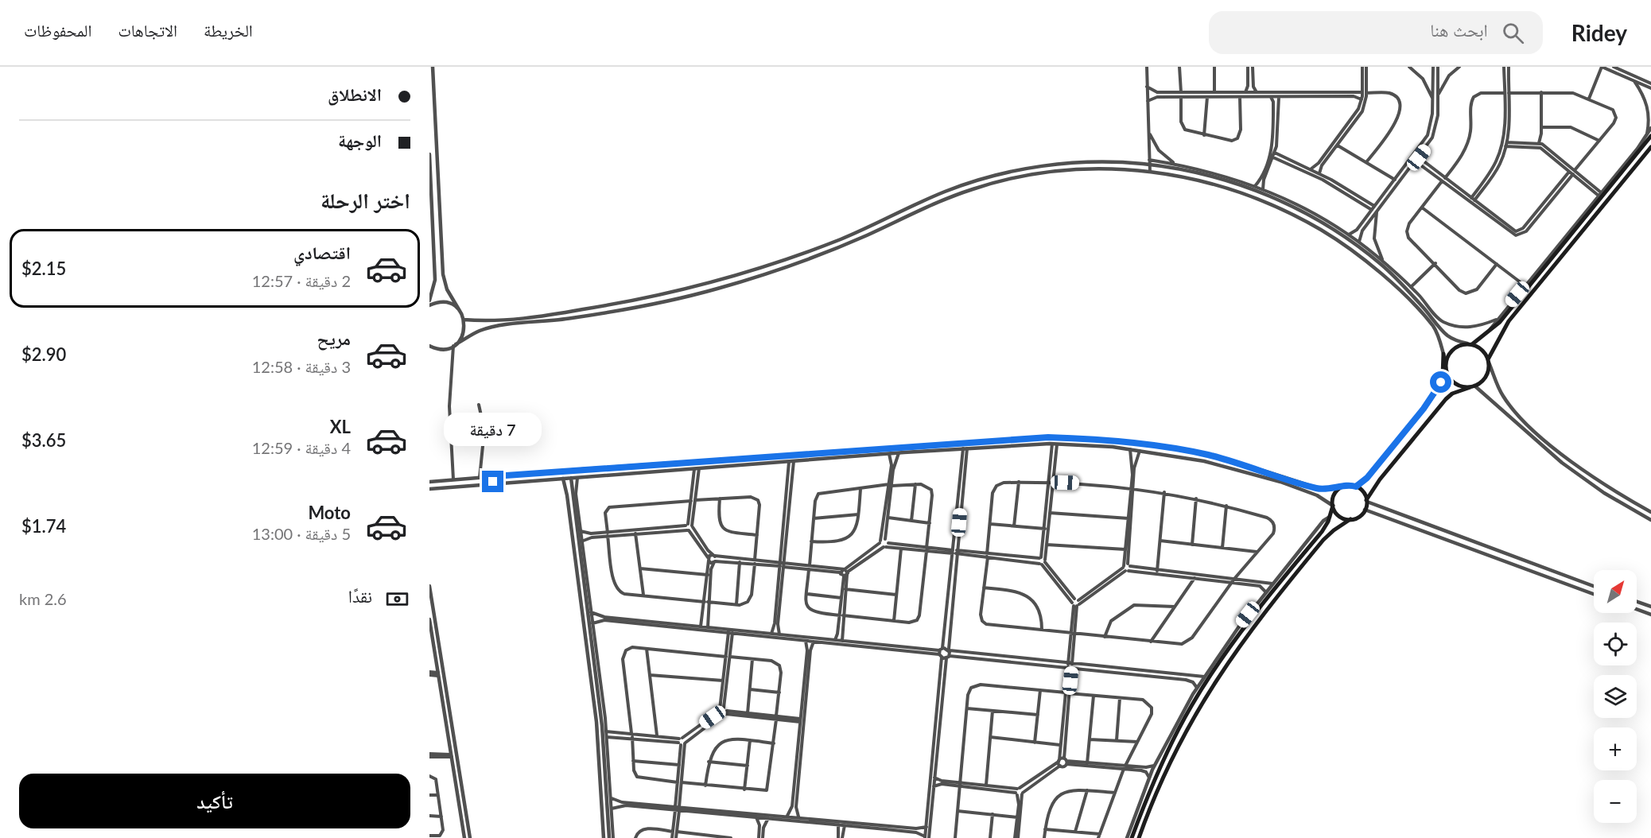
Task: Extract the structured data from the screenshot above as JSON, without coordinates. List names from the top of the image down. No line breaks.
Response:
{"north":"top right","page":{"header":"Ridey","search":"ابحث هنا","nav":["الخريطة","الاتجاهات","المحفوظات"],"banner":["الانطلاق","الوجهة"],"heading":"اختر الرحلة","list":[{"name":"اقتصادي","note":"2 دقيقة · 12:57","value":"$2.15"},{"name":"مريح","note":"3 دقيقة · 12:58","value":"$2.90"},{"name":"XL","note":"4 دقيقة · 12:59","value":"$3.65"},{"name":"Moto","note":"5 دقيقة · 13:00","value":"$1.74"}],"bubble":"7 دقيقة","map_buttons":["+","−"],"pay":["نقدًا","2.6 km"],"buttons":"تأكيد"}}
